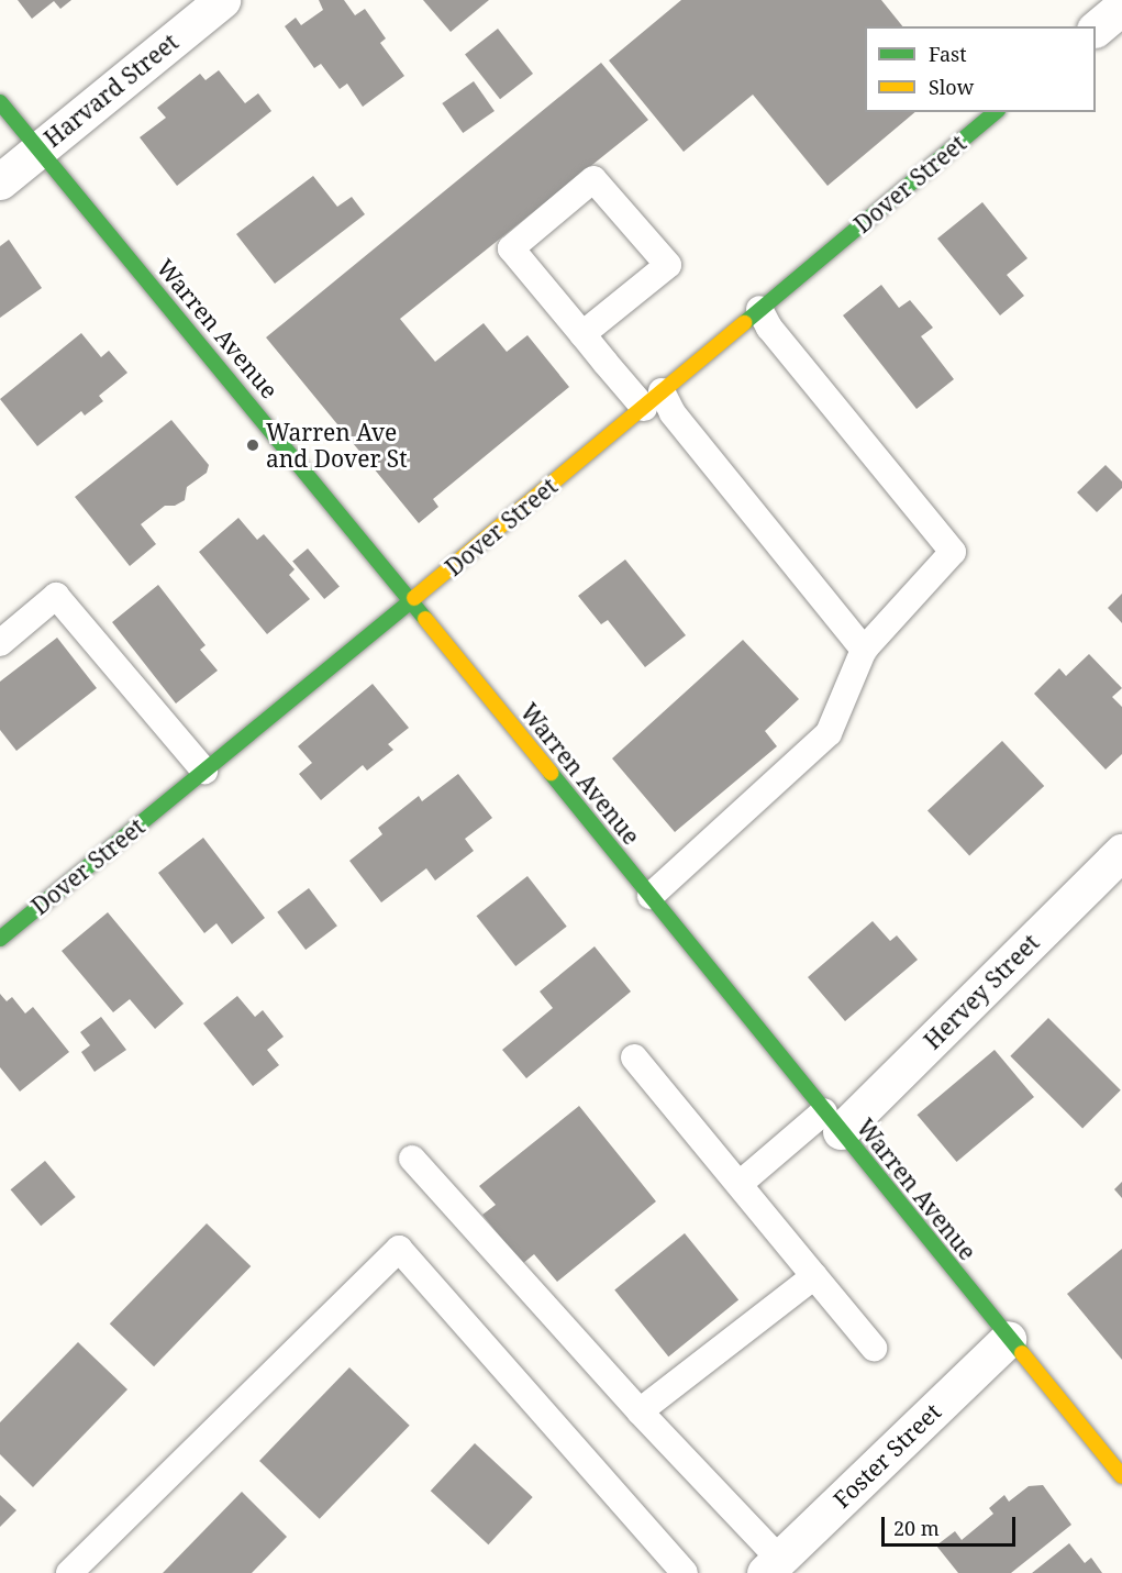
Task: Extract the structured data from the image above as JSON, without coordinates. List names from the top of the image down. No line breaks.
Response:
{"streets":{"main road":["Dover Street","Warren Avenue"],"street":["Harvard Street","Hervey Street","Foster Street"]},"crossings":[["Harvard Street","Warren Avenue"],["Dover Street","Warren Avenue"],["Warren Avenue","Hervey Street"],["Warren Avenue","Foster Street"]],"places":["Warren Ave and Dover St"],"legend":["Fast","Slow"],"scale_bar":"20 m"}
